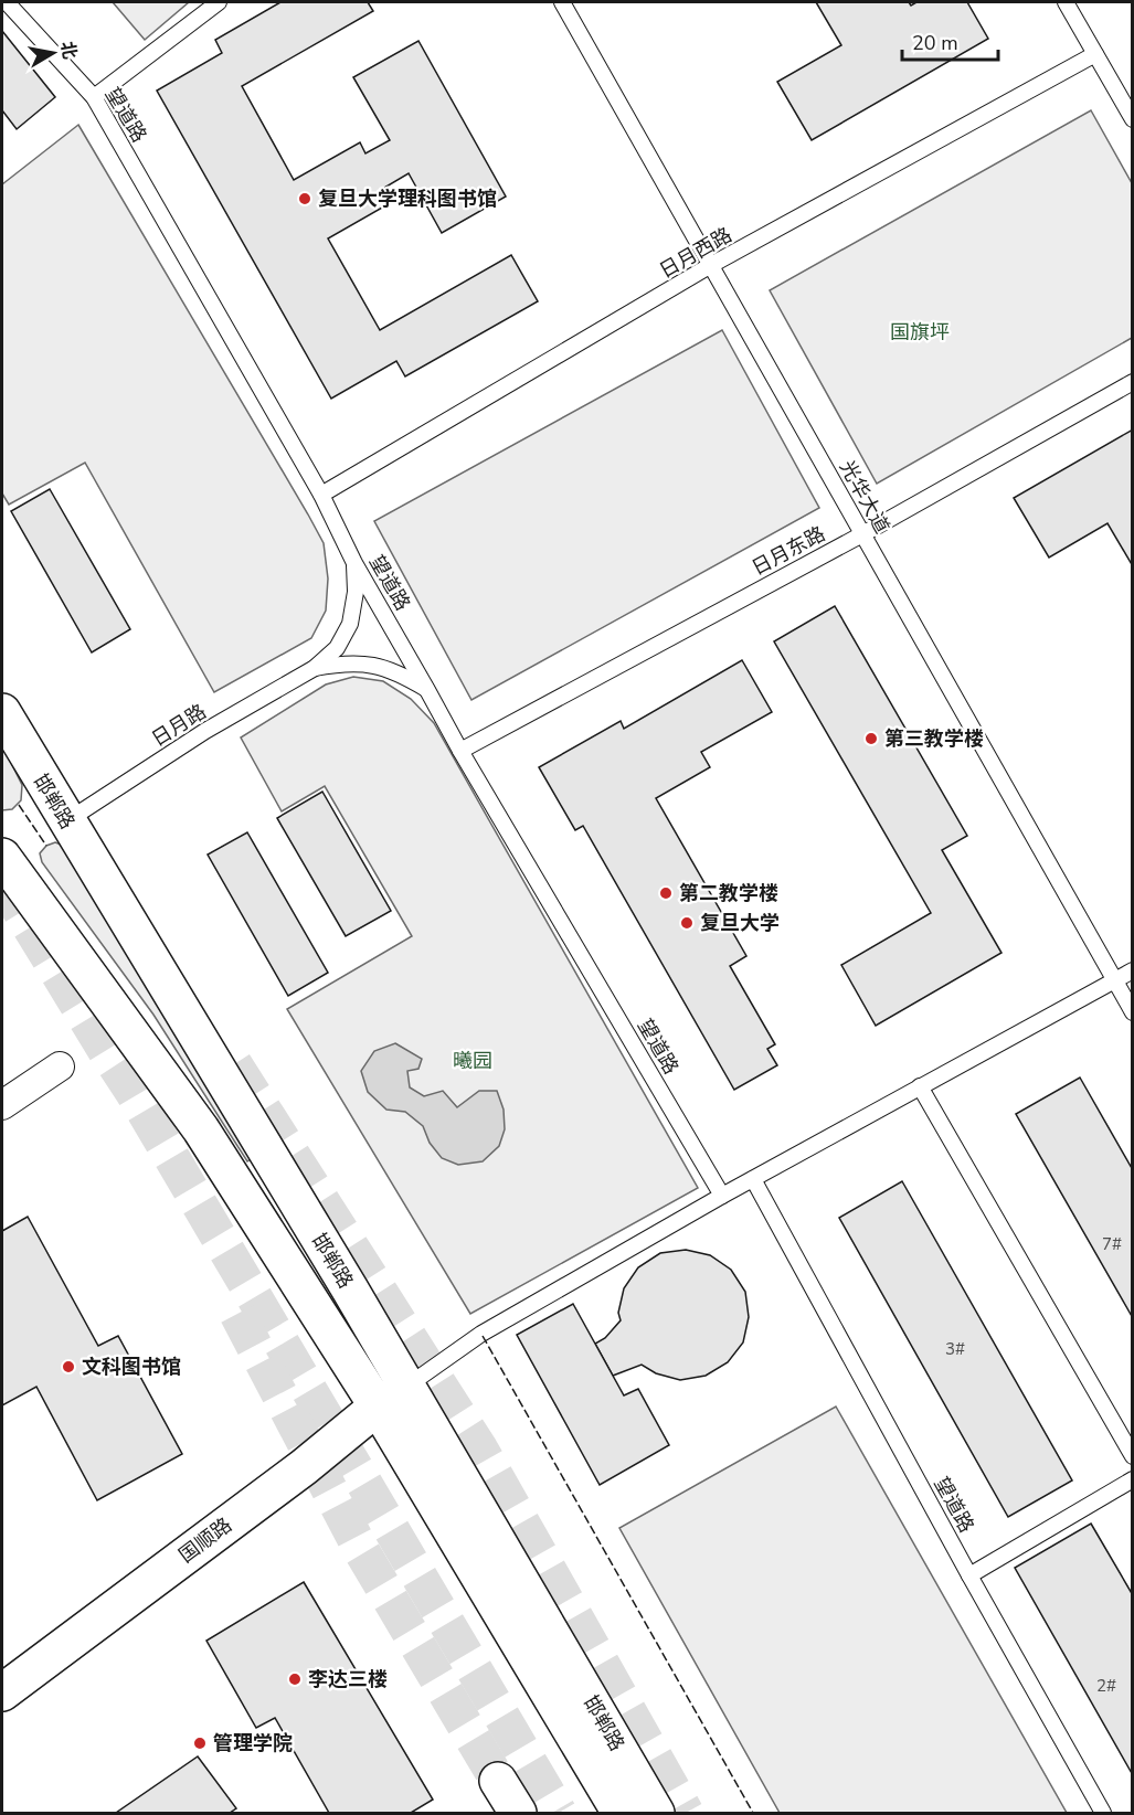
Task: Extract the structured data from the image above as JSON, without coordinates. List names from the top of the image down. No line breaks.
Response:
{"streets":{"main road":["邯郸路","国顺路"],"lane":["望道路","日月西路","光华大道","日月东路","日月路"]},"crossings":[["望道路","日月西路"],["望道路","日月东路"],["日月西路","光华大道"],["光华大道","日月东路"],["日月路","邯郸路"],["邯郸路","国顺路"]],"parks":["国旗坪","曦园"],"places":["复旦大学理科图书馆","第三教学楼","第二教学楼","复旦大学","文科图书馆","李达三楼","管理学院"],"house_numbers":["7#","3#","2#"],"scale_bar":"20 m","north":"right"}
